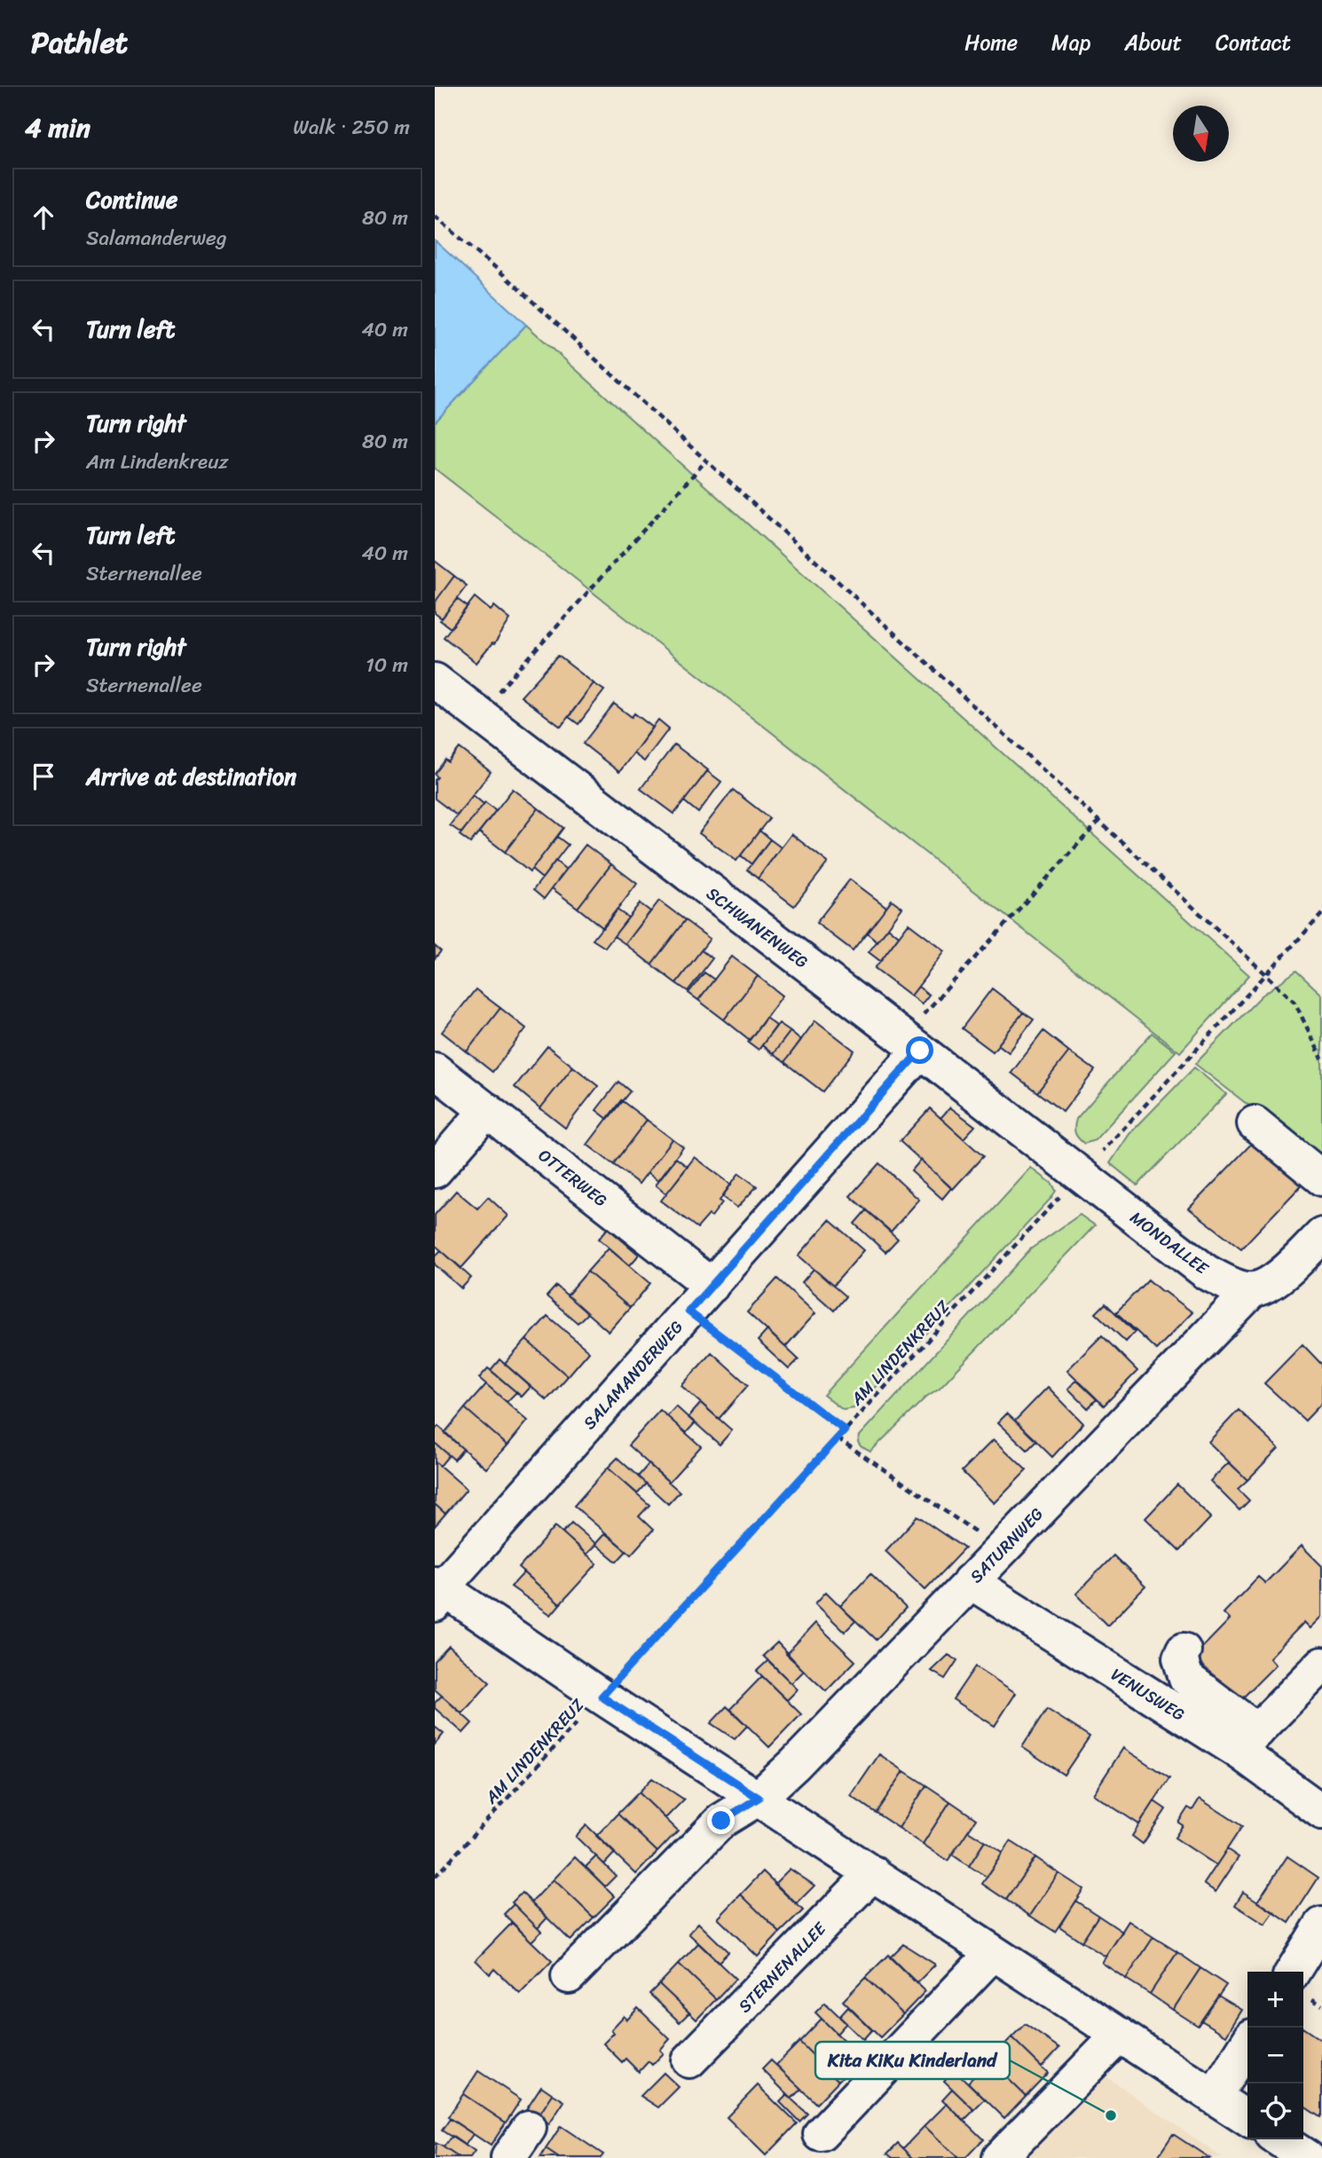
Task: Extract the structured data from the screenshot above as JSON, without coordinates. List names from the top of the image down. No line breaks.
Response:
{"streets":{"street":["SCHWANENWEG","OTTERWEG","MONDALLEE","SALAMANDERWEG","SATURNWEG","VENUSWEG","STERNENALLEE"],"path":["AM LINDENKREUZ"]},"crossings":[["SCHWANENWEG","MONDALLEE"],["SCHWANENWEG","AM LINDENKREUZ"],["SCHWANENWEG","SALAMANDERWEG"],["OTTERWEG","SALAMANDERWEG"],["MONDALLEE","AM LINDENKREUZ"],["MONDALLEE","SATURNWEG"],["SATURNWEG","VENUSWEG"]],"places":["Kita KiKu Kinderland"],"north":"bottom","page":{"header":"Pathlet","nav":["Home","Map","About","Contact"],"heading":["4 min","Walk · 250 m"],"list":[["Continue","Salamanderweg","80 m"],["Turn left","40 m"],["Turn right","Am Lindenkreuz","80 m"],["Turn left","Sternenallee","40 m"],["Turn right","Sternenallee","10 m"],"Arrive at destination"],"map_buttons":["+","−"]}}
